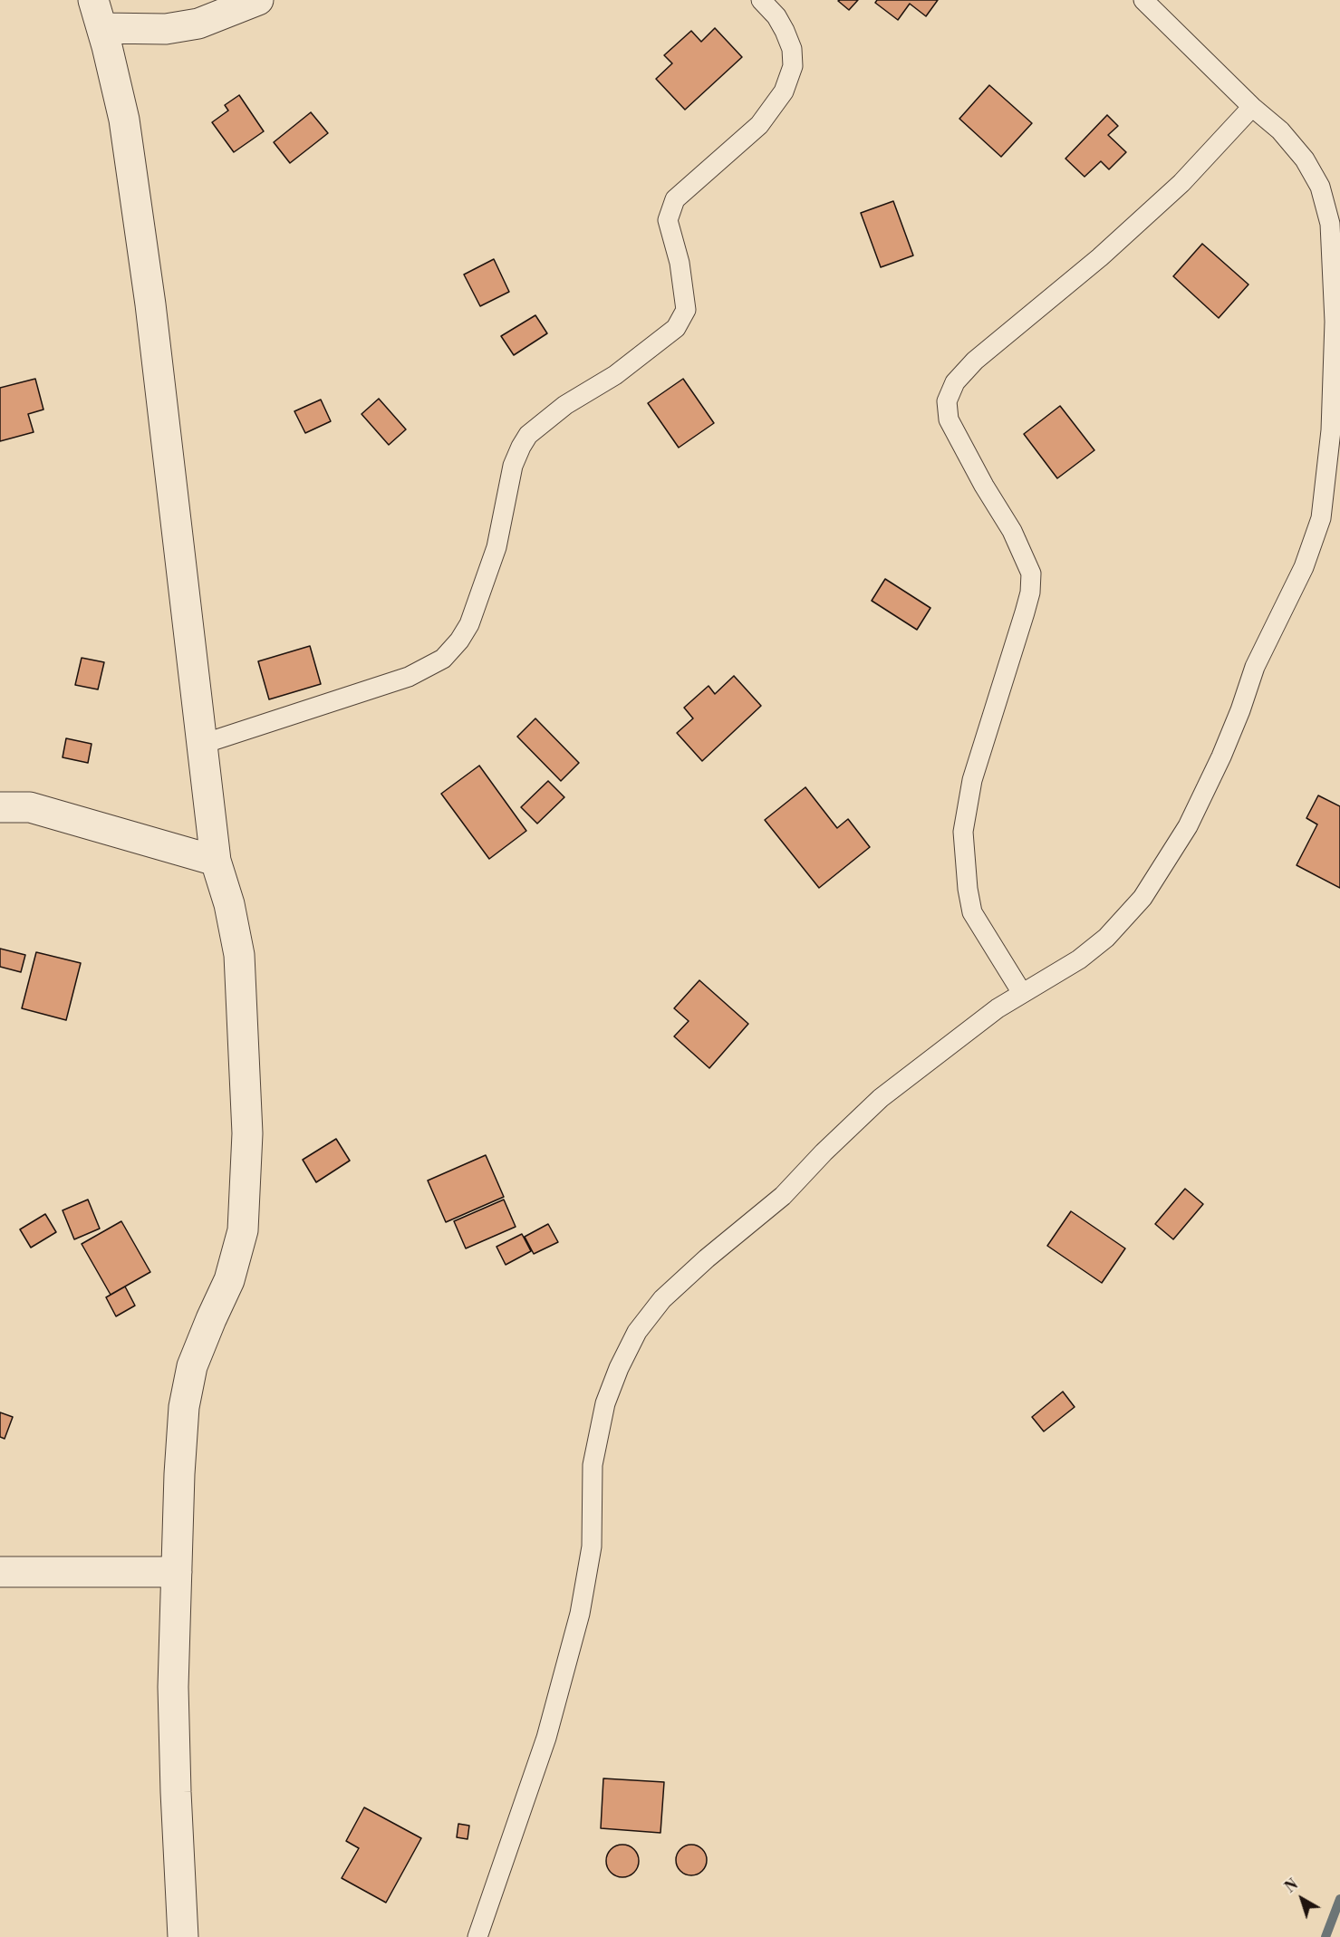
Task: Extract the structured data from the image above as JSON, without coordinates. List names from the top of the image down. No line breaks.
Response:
{"north":"top left"}
